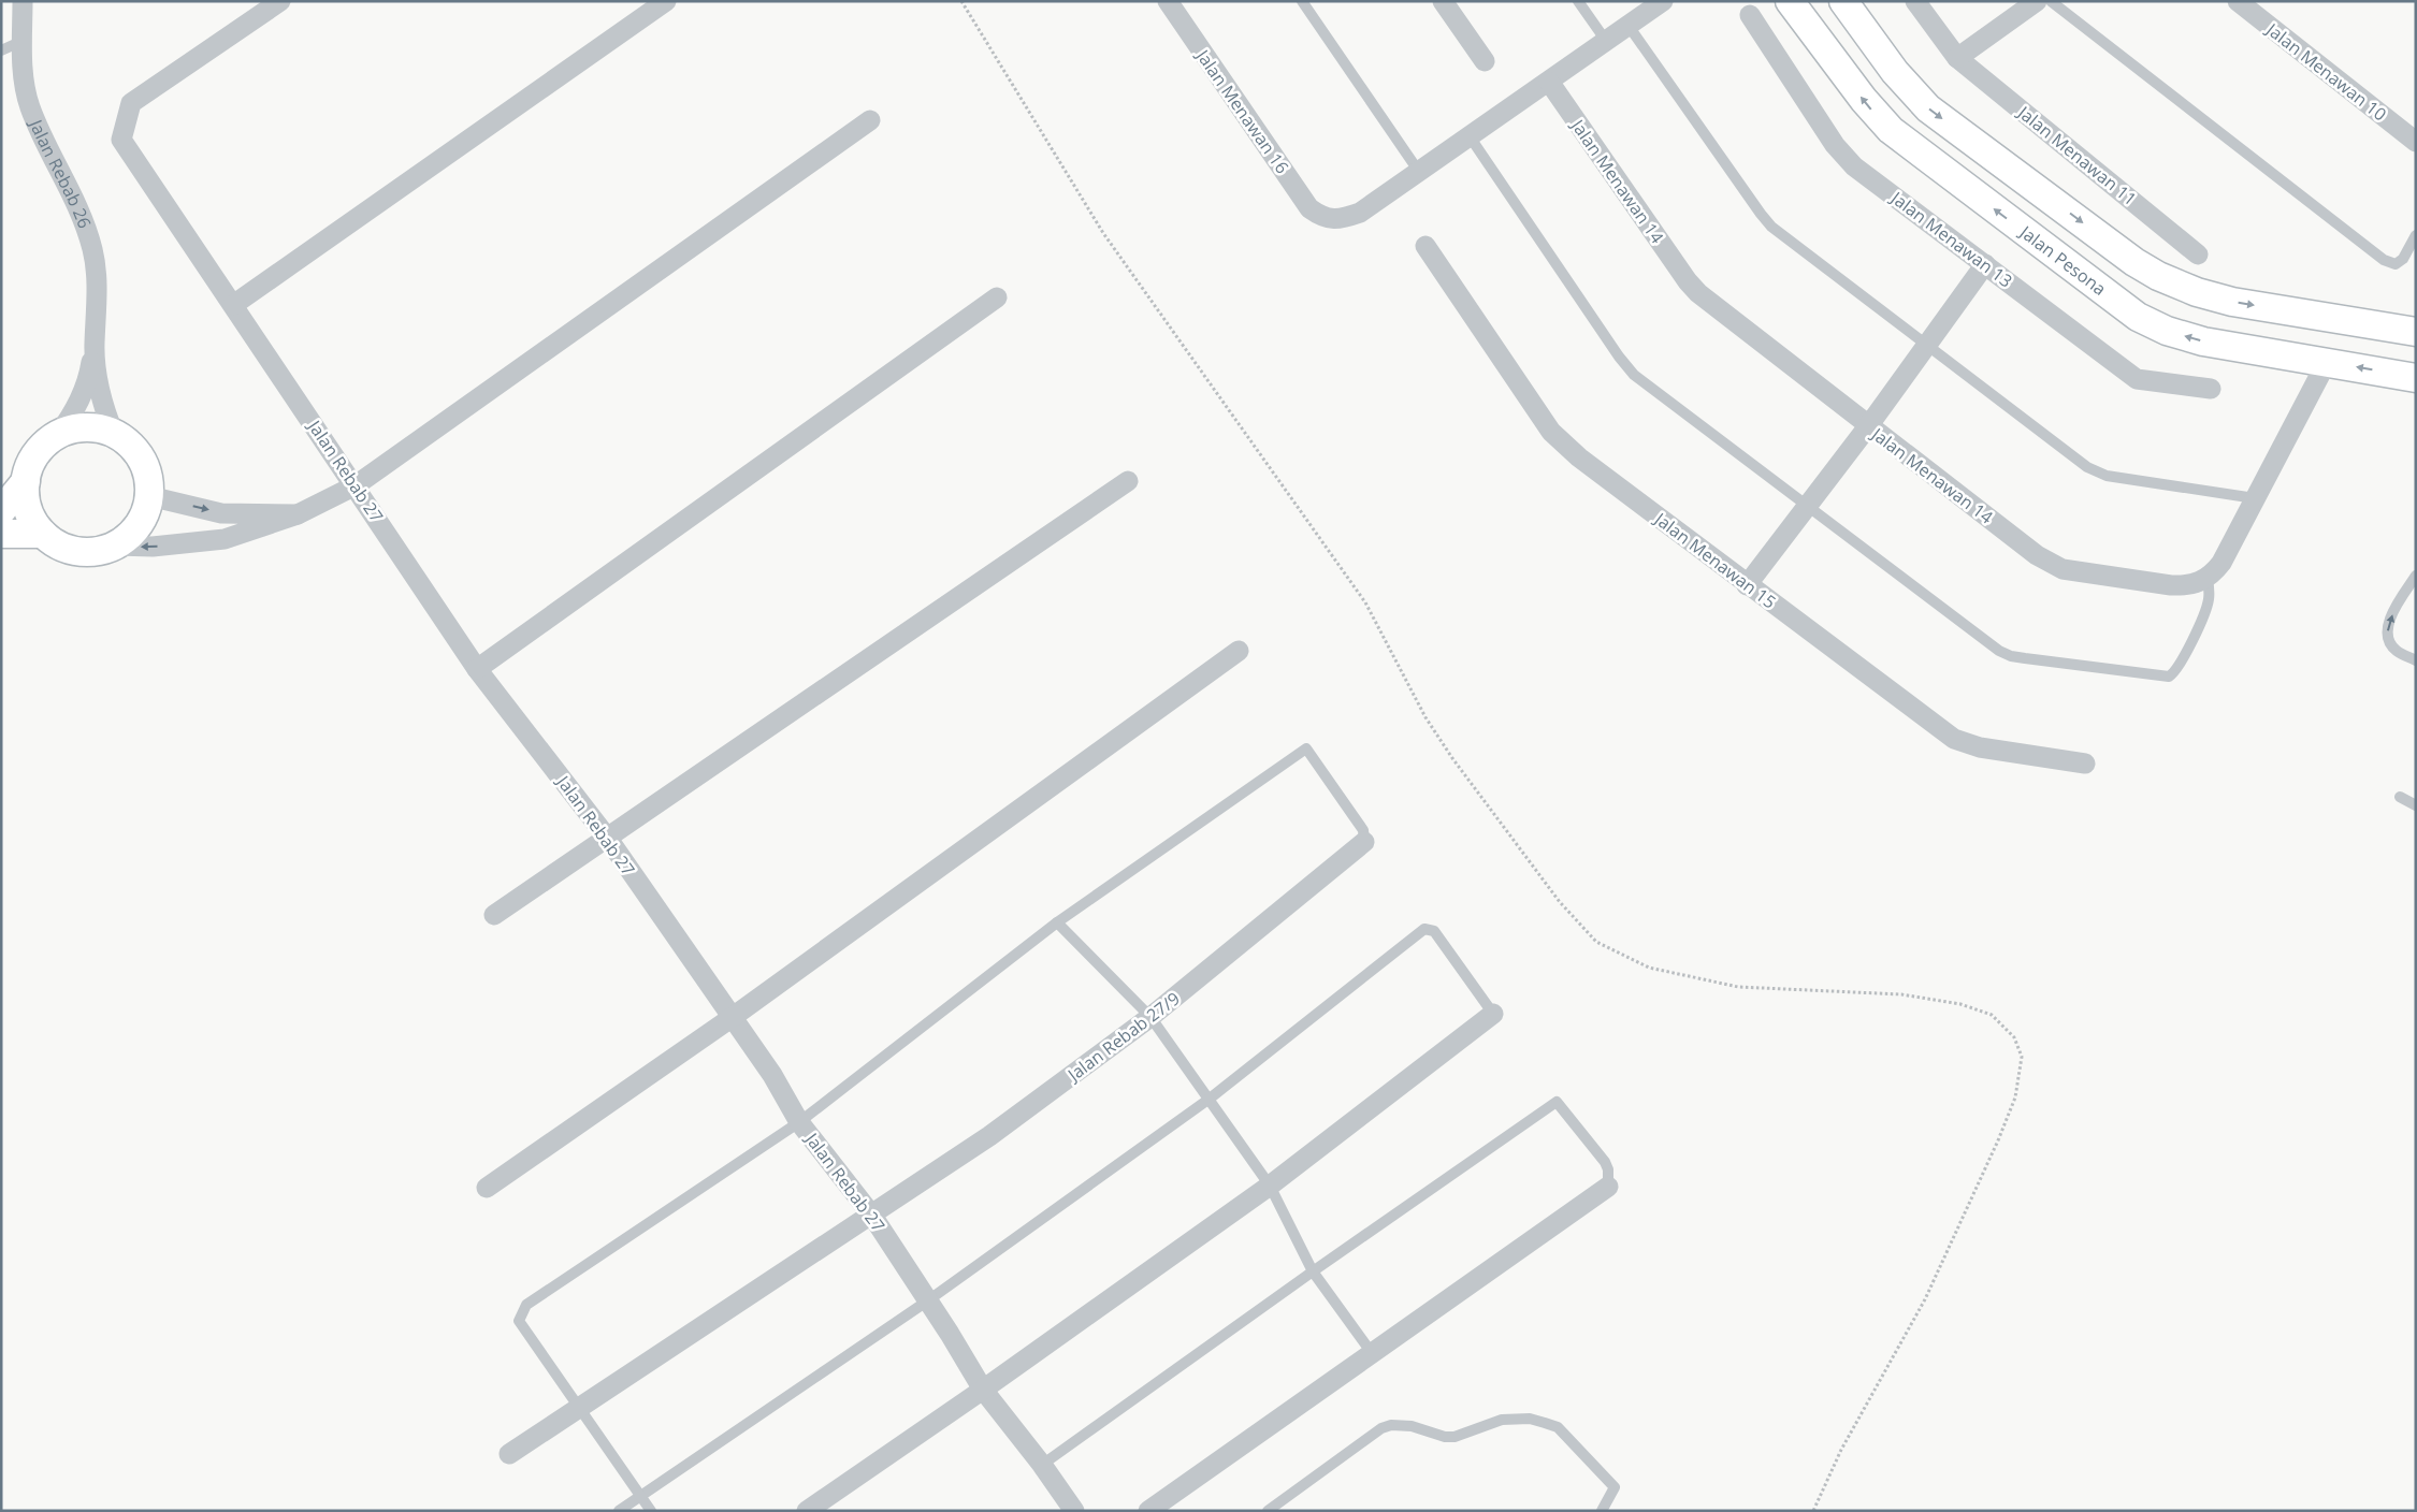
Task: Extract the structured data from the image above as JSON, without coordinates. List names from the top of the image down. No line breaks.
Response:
{"streets":{"street":["Jalan Menawan 10","Jalan Menawan 16","Jalan Menawan 11","Jalan Rebab 26","Jalan Menawan 14","Jalan Menawan 13","Jalan Pesona","Jalan Rebab 27","Jalan Menawan 15","Jalan Rebab 27/9"]},"crossings":[["Jalan Rebab 27","Jalan Rebab 27/9"]]}
